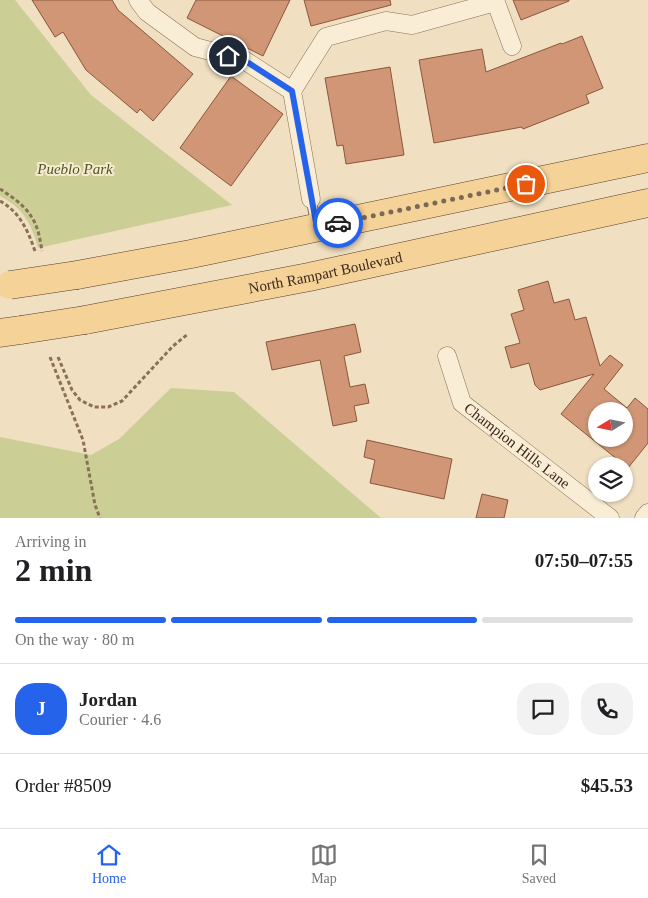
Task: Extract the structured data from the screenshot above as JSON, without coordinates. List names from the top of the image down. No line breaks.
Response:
{"streets":{"main road":["North Rampart Boulevard"],"street":["Champion Hills Lane"]},"parks":["Pueblo Park"],"north":"left","page":{"heading":["2 min","Arriving in","07:50–07:55"],"panel":["Jordan","Courier · 4.6","Order #8509","$45.53"],"bar":"On the way · 80 m","round":"J","tabs":["Home","Map","Saved"]}}
